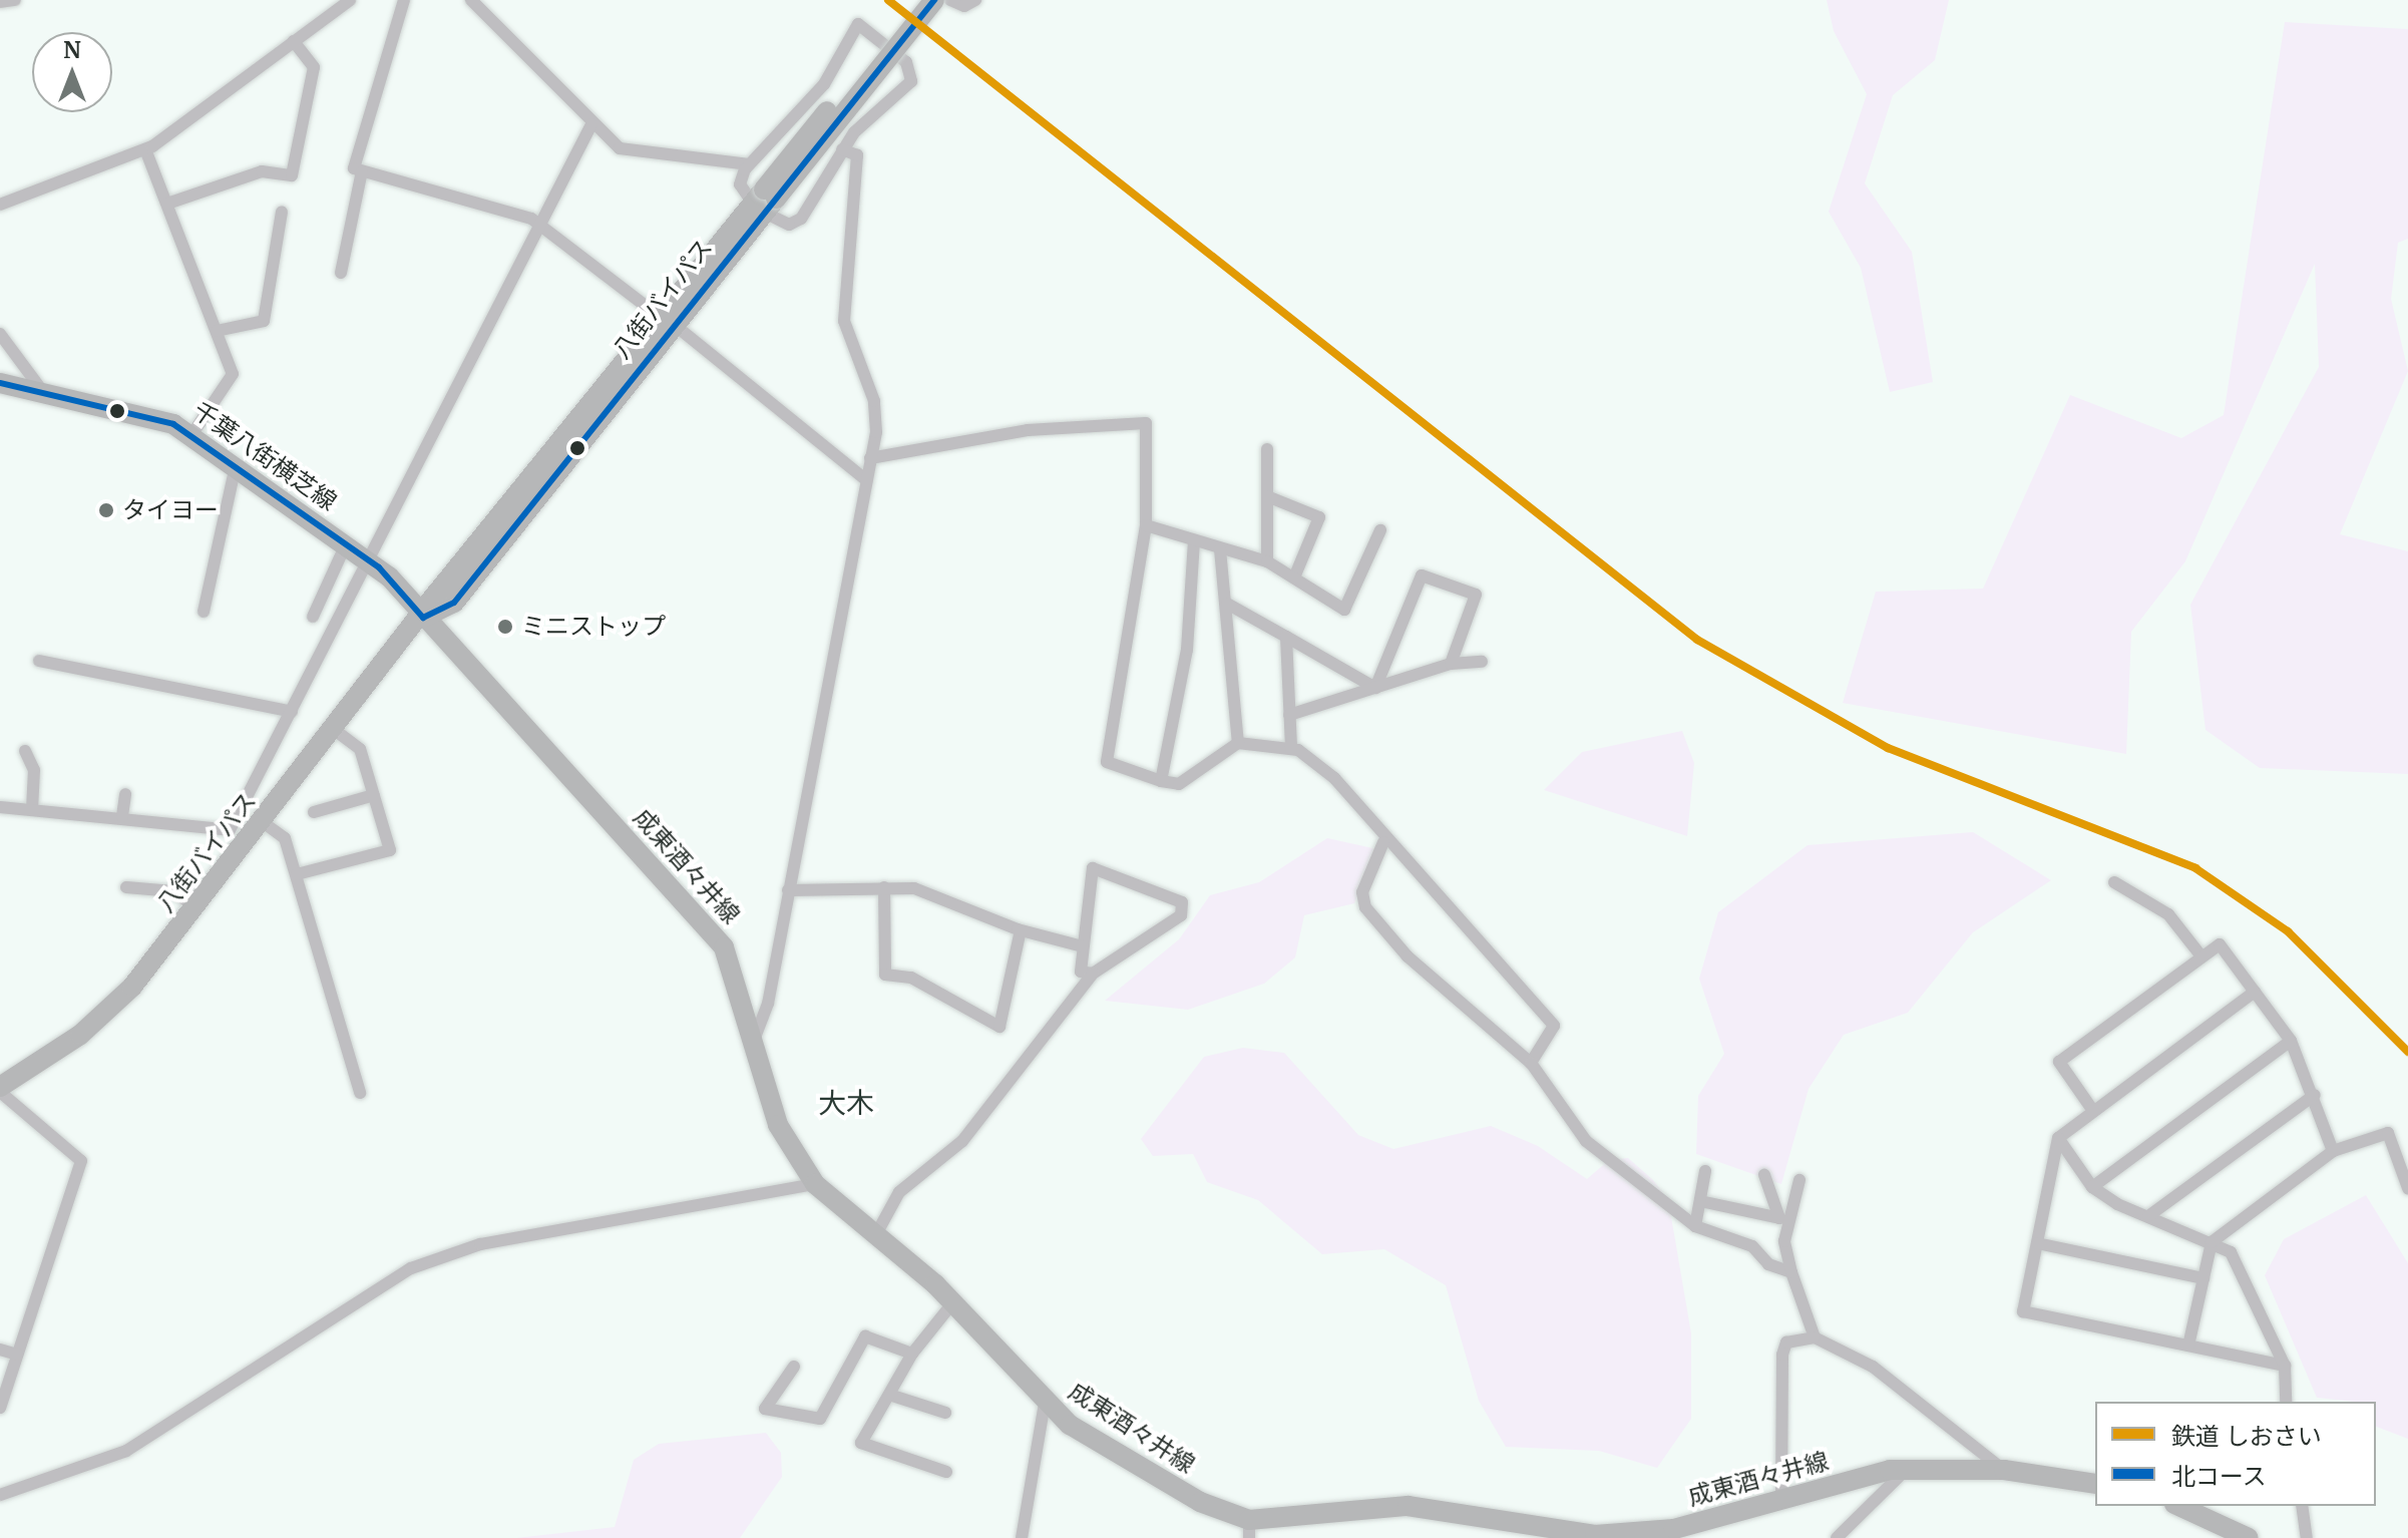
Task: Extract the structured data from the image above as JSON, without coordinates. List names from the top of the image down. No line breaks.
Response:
{"streets":{"main road":["八街バイパス","千葉八街横芝線","成東酒々井線"]},"crossings":[["八街バイパス","千葉八街横芝線"],["八街バイパス","成東酒々井線"],["千葉八街横芝線","成東酒々井線"]],"districts":["大木"],"places":["タイヨー","ミニストップ"],"lines":["rail line しおさい","transit line 北コース"],"legend":["鉄道 しおさい","北コース"],"north":"top"}
